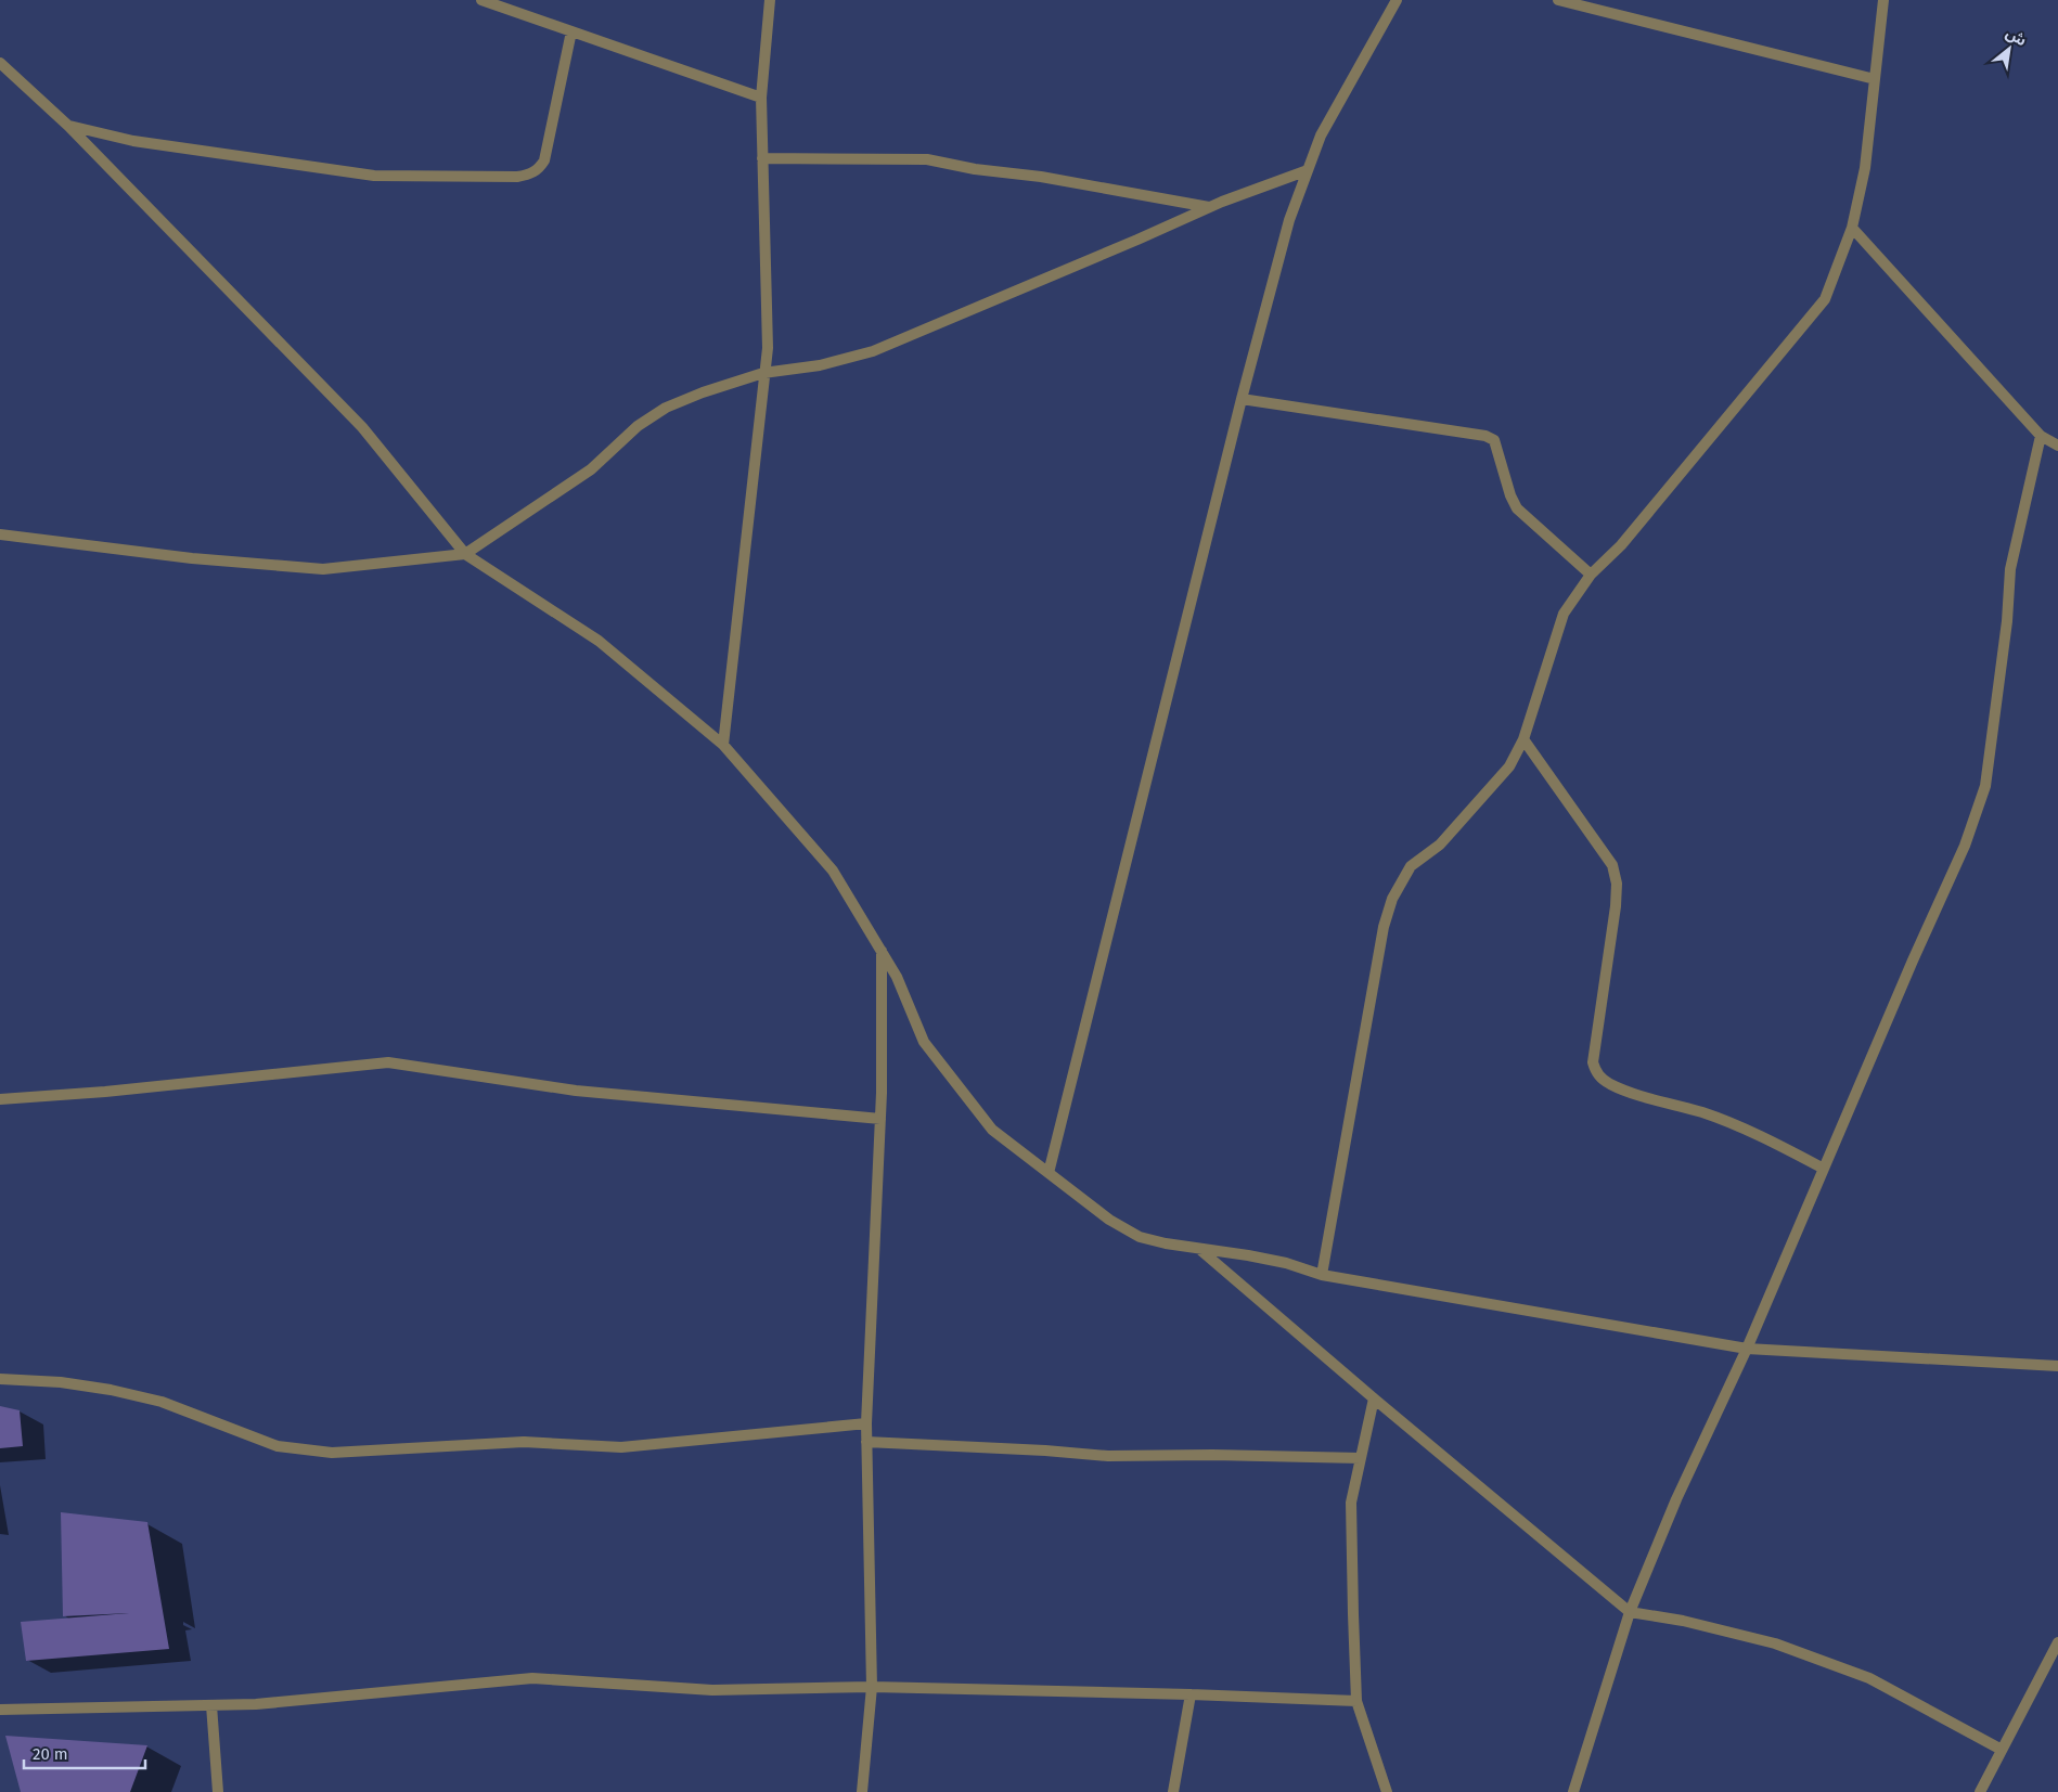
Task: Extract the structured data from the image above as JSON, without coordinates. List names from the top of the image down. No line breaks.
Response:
{"scale_bar":"20 m","north":"top right"}
